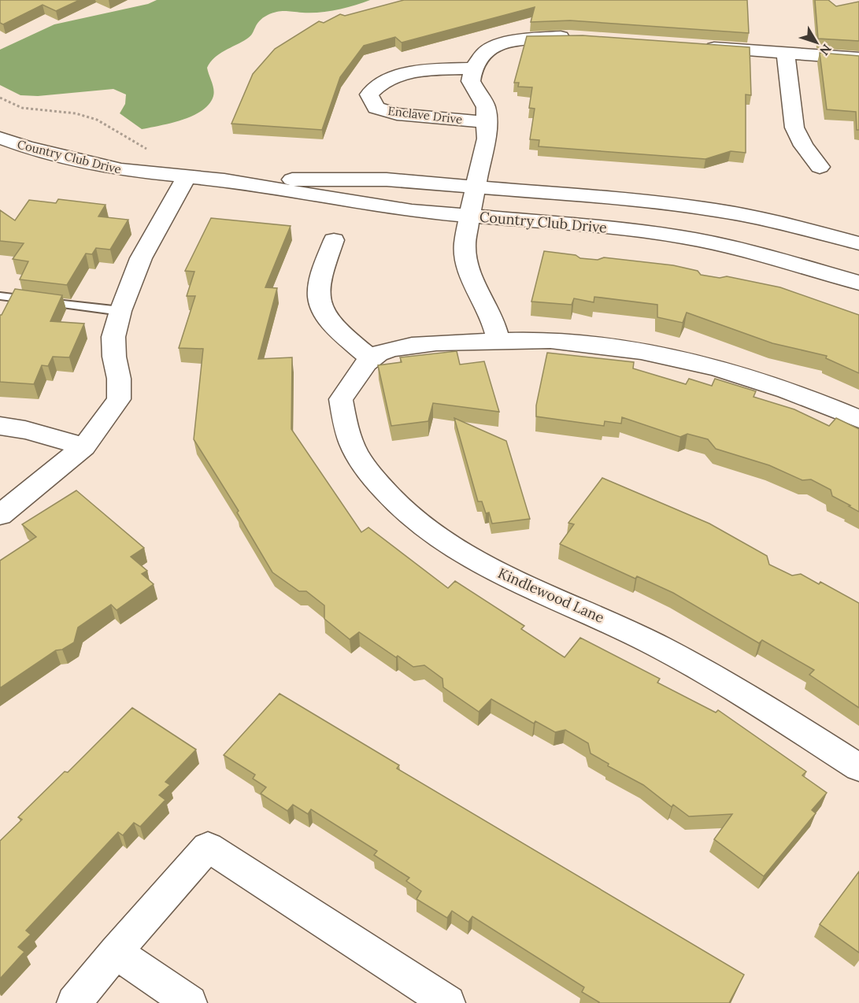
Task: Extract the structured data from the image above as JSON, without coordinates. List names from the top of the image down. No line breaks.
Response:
{"streets":{"street":["Enclave Drive","Country Club Drive","Kindlewood Lane"]},"north":"bottom right"}
